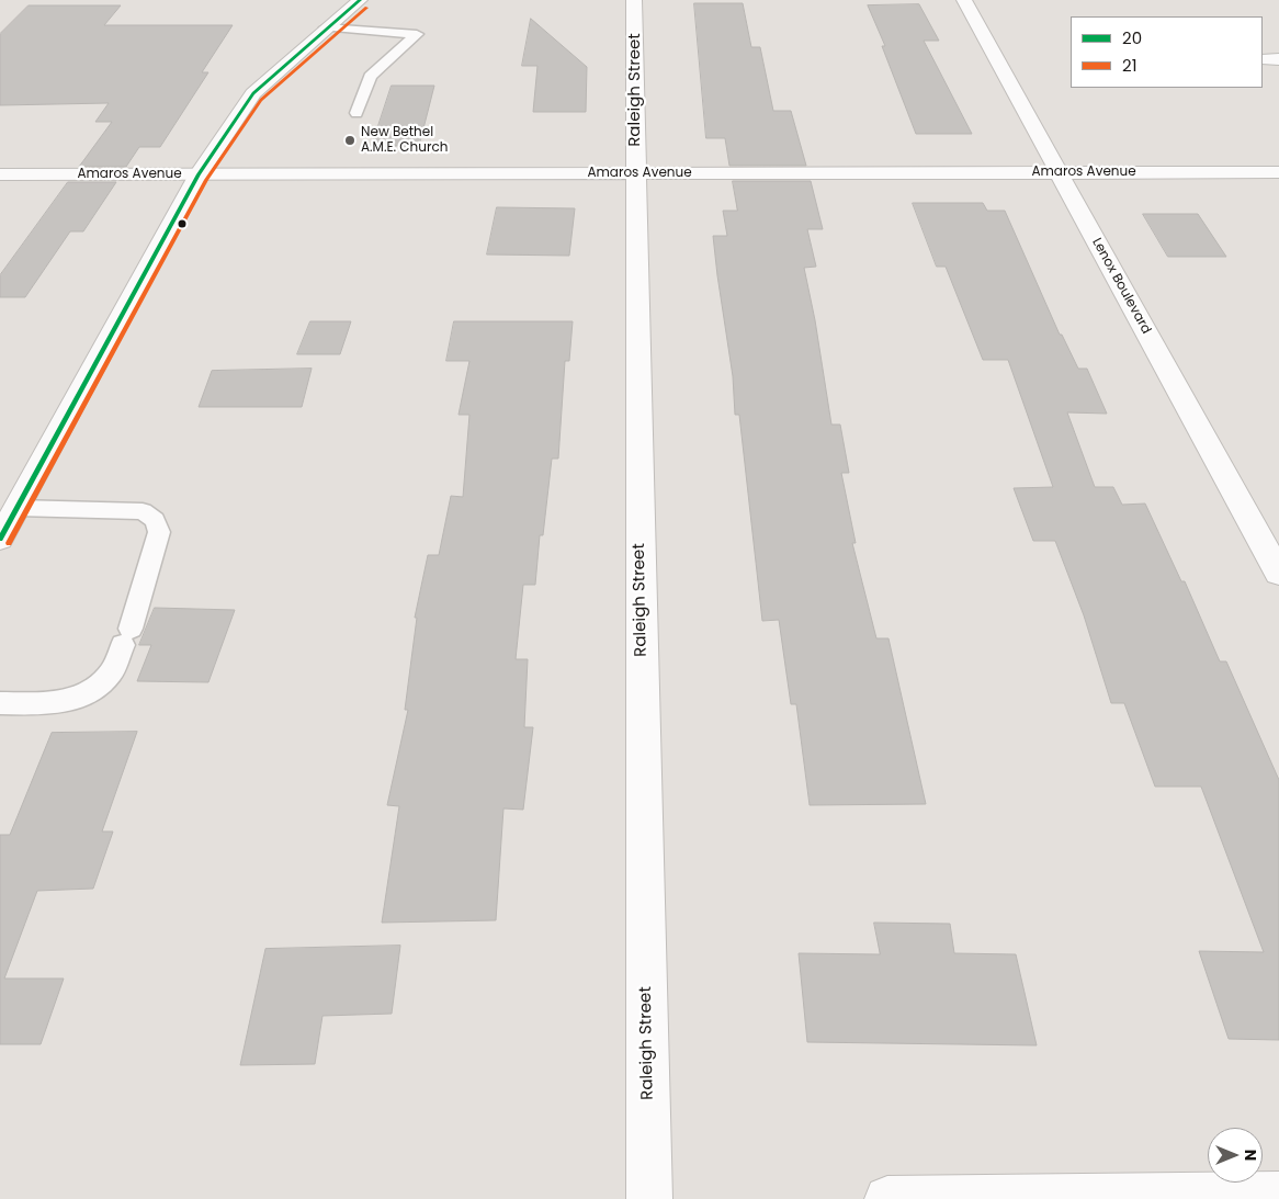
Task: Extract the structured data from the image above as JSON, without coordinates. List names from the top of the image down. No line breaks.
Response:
{"streets":{"street":["Raleigh Street","Amaros Avenue","Lenox Boulevard"]},"crossings":[["Raleigh Street","Amaros Avenue"],["Amaros Avenue","Lenox Boulevard"]],"places":["New Bethel A.M.E. Church"],"lines":["transit line 20","transit line 21"],"legend":["20","21"],"north":"right"}
